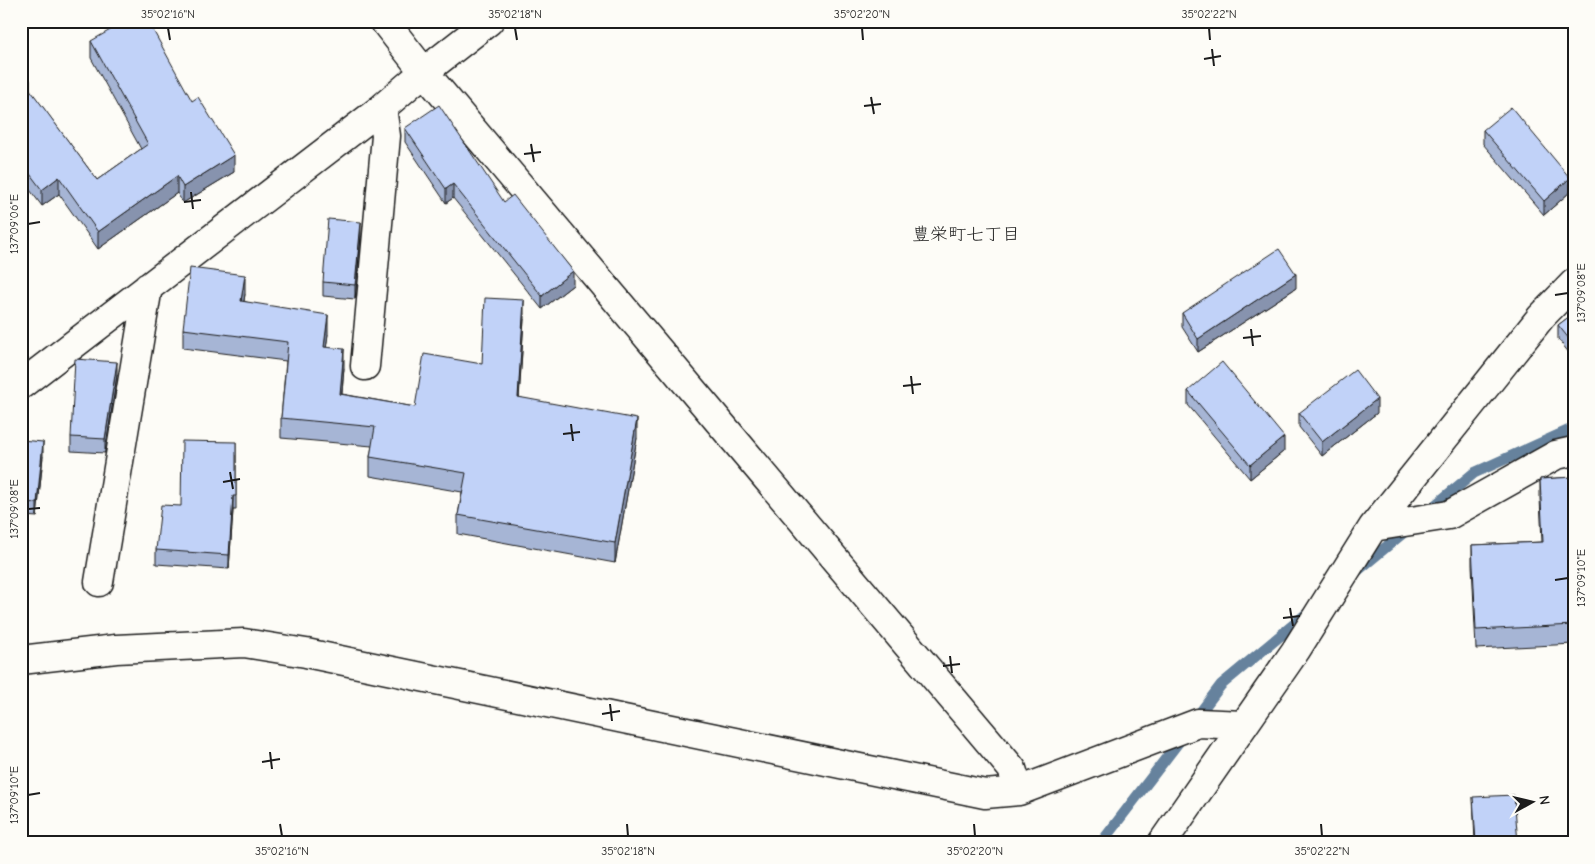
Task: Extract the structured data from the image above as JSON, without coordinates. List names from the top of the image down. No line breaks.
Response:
{"districts":["豊栄町七丁目"],"north":"right","coordinates":["35°02'16\"N","35°02'18\"N","35°02'20\"N","35°02'22\"N","137°09'06\"E","137°09'08\"E","137°09'10\"E"]}
